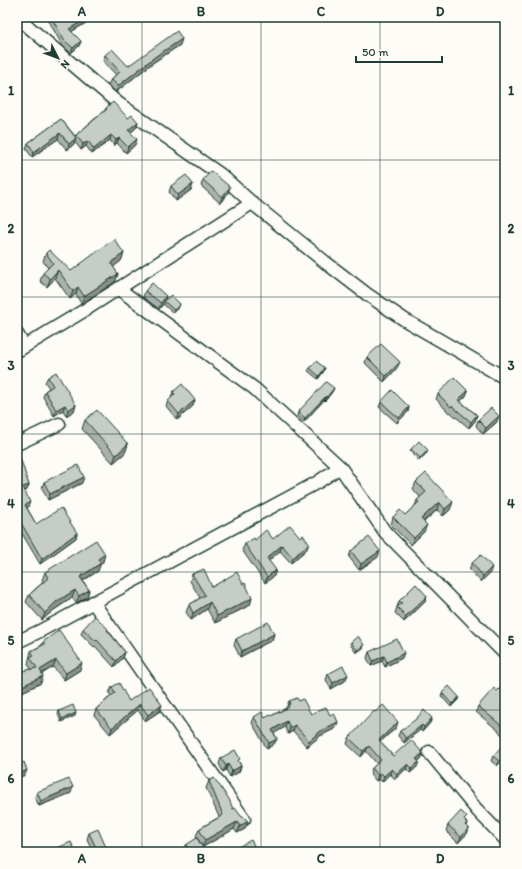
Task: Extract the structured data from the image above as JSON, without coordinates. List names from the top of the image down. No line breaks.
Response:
{"scale_bar":"50 m","north":"bottom right","grid":{"columns":["A","B","C","D"],"rows":["1","2","3","4","5","6"]}}
